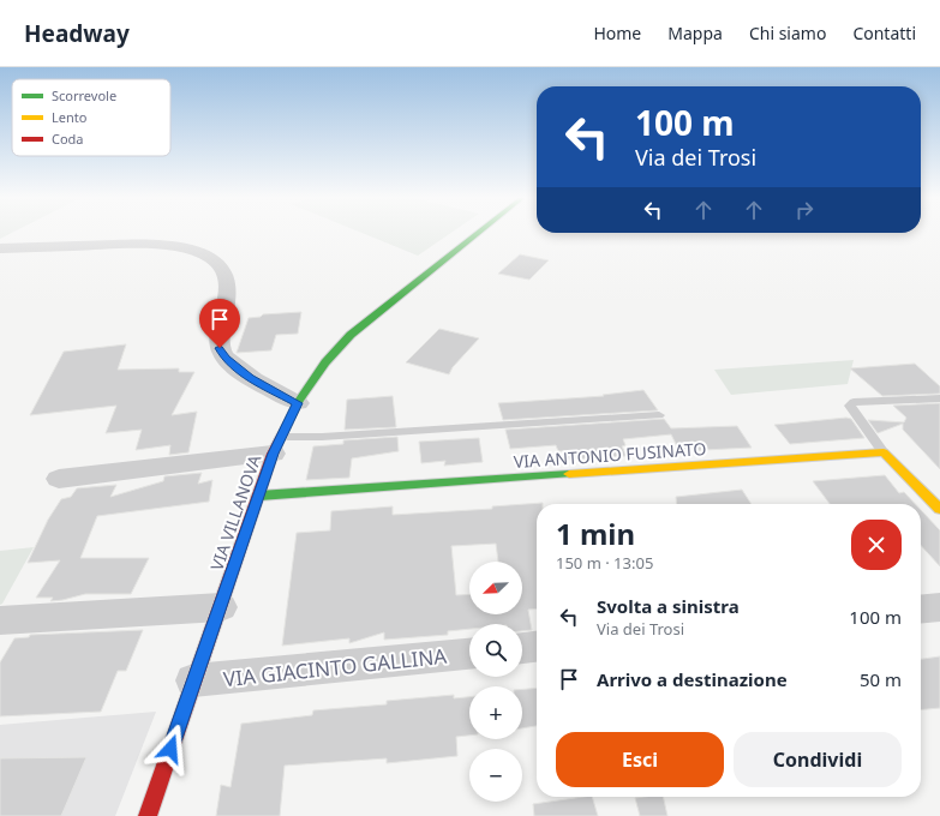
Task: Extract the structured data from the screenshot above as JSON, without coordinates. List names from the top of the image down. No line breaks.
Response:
{"streets":{"street":["VIA ANTONIO FUSINATO","VIA VILLANOVA","VIA GIACINTO GALLINA"]},"crossings":[["VIA ANTONIO FUSINATO","VIA VILLANOVA"],["VIA VILLANOVA","VIA GIACINTO GALLINA"]],"legend":["Scorrevole","Lento","Coda"],"north":"bottom left","page":{"header":"Headway","nav":["Home","Mappa","Chi siamo","Contatti"],"turn":["100 m","Via dei Trosi"],"heading":["1 min","150 m · 13:05"],"map_buttons":["+","−"],"list":[{"name":"Svolta a sinistra","note":"Via dei Trosi","value":"100 m"},{"name":"Arrivo a destinazione","value":"50 m"}],"buttons":["Esci","Condividi"]}}
